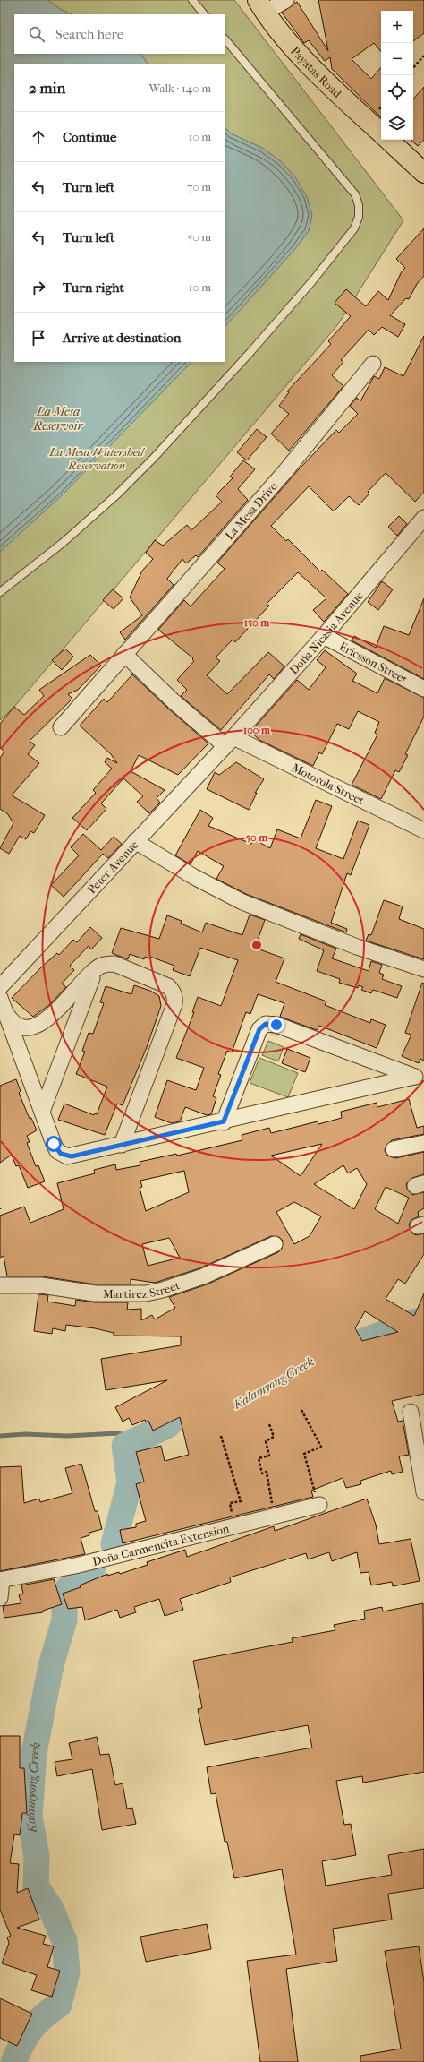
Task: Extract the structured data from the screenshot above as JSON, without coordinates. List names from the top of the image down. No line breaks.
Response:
{"streets":{"main road":["Payatas Road"],"street":["La Mesa Drive","Doña Nicasia Avenue","Ericsson Street","Motorola Street","Peter Avenue","Martirez Street","Doña Carmencita Extension"]},"crossings":[["Doña Nicasia Avenue","Ericsson Street"],["Doña Nicasia Avenue","Motorola Street"],["Doña Nicasia Avenue","Peter Avenue"],["Motorola Street","Peter Avenue"]],"water":["La Mesa Reservoir","Kalamyong Creek"],"parks":["La Mesa Watershed Reservation"],"page":{"map_buttons":["+","−"],"search":"Search here","heading":["2 min","Walk · 140 m"],"list":[["Continue","10 m"],["Turn left","70 m"],["Turn left","50 m"],["Turn right","10 m"],"Arrive at destination"]},"rings":["150 m","100 m","50 m"]}
